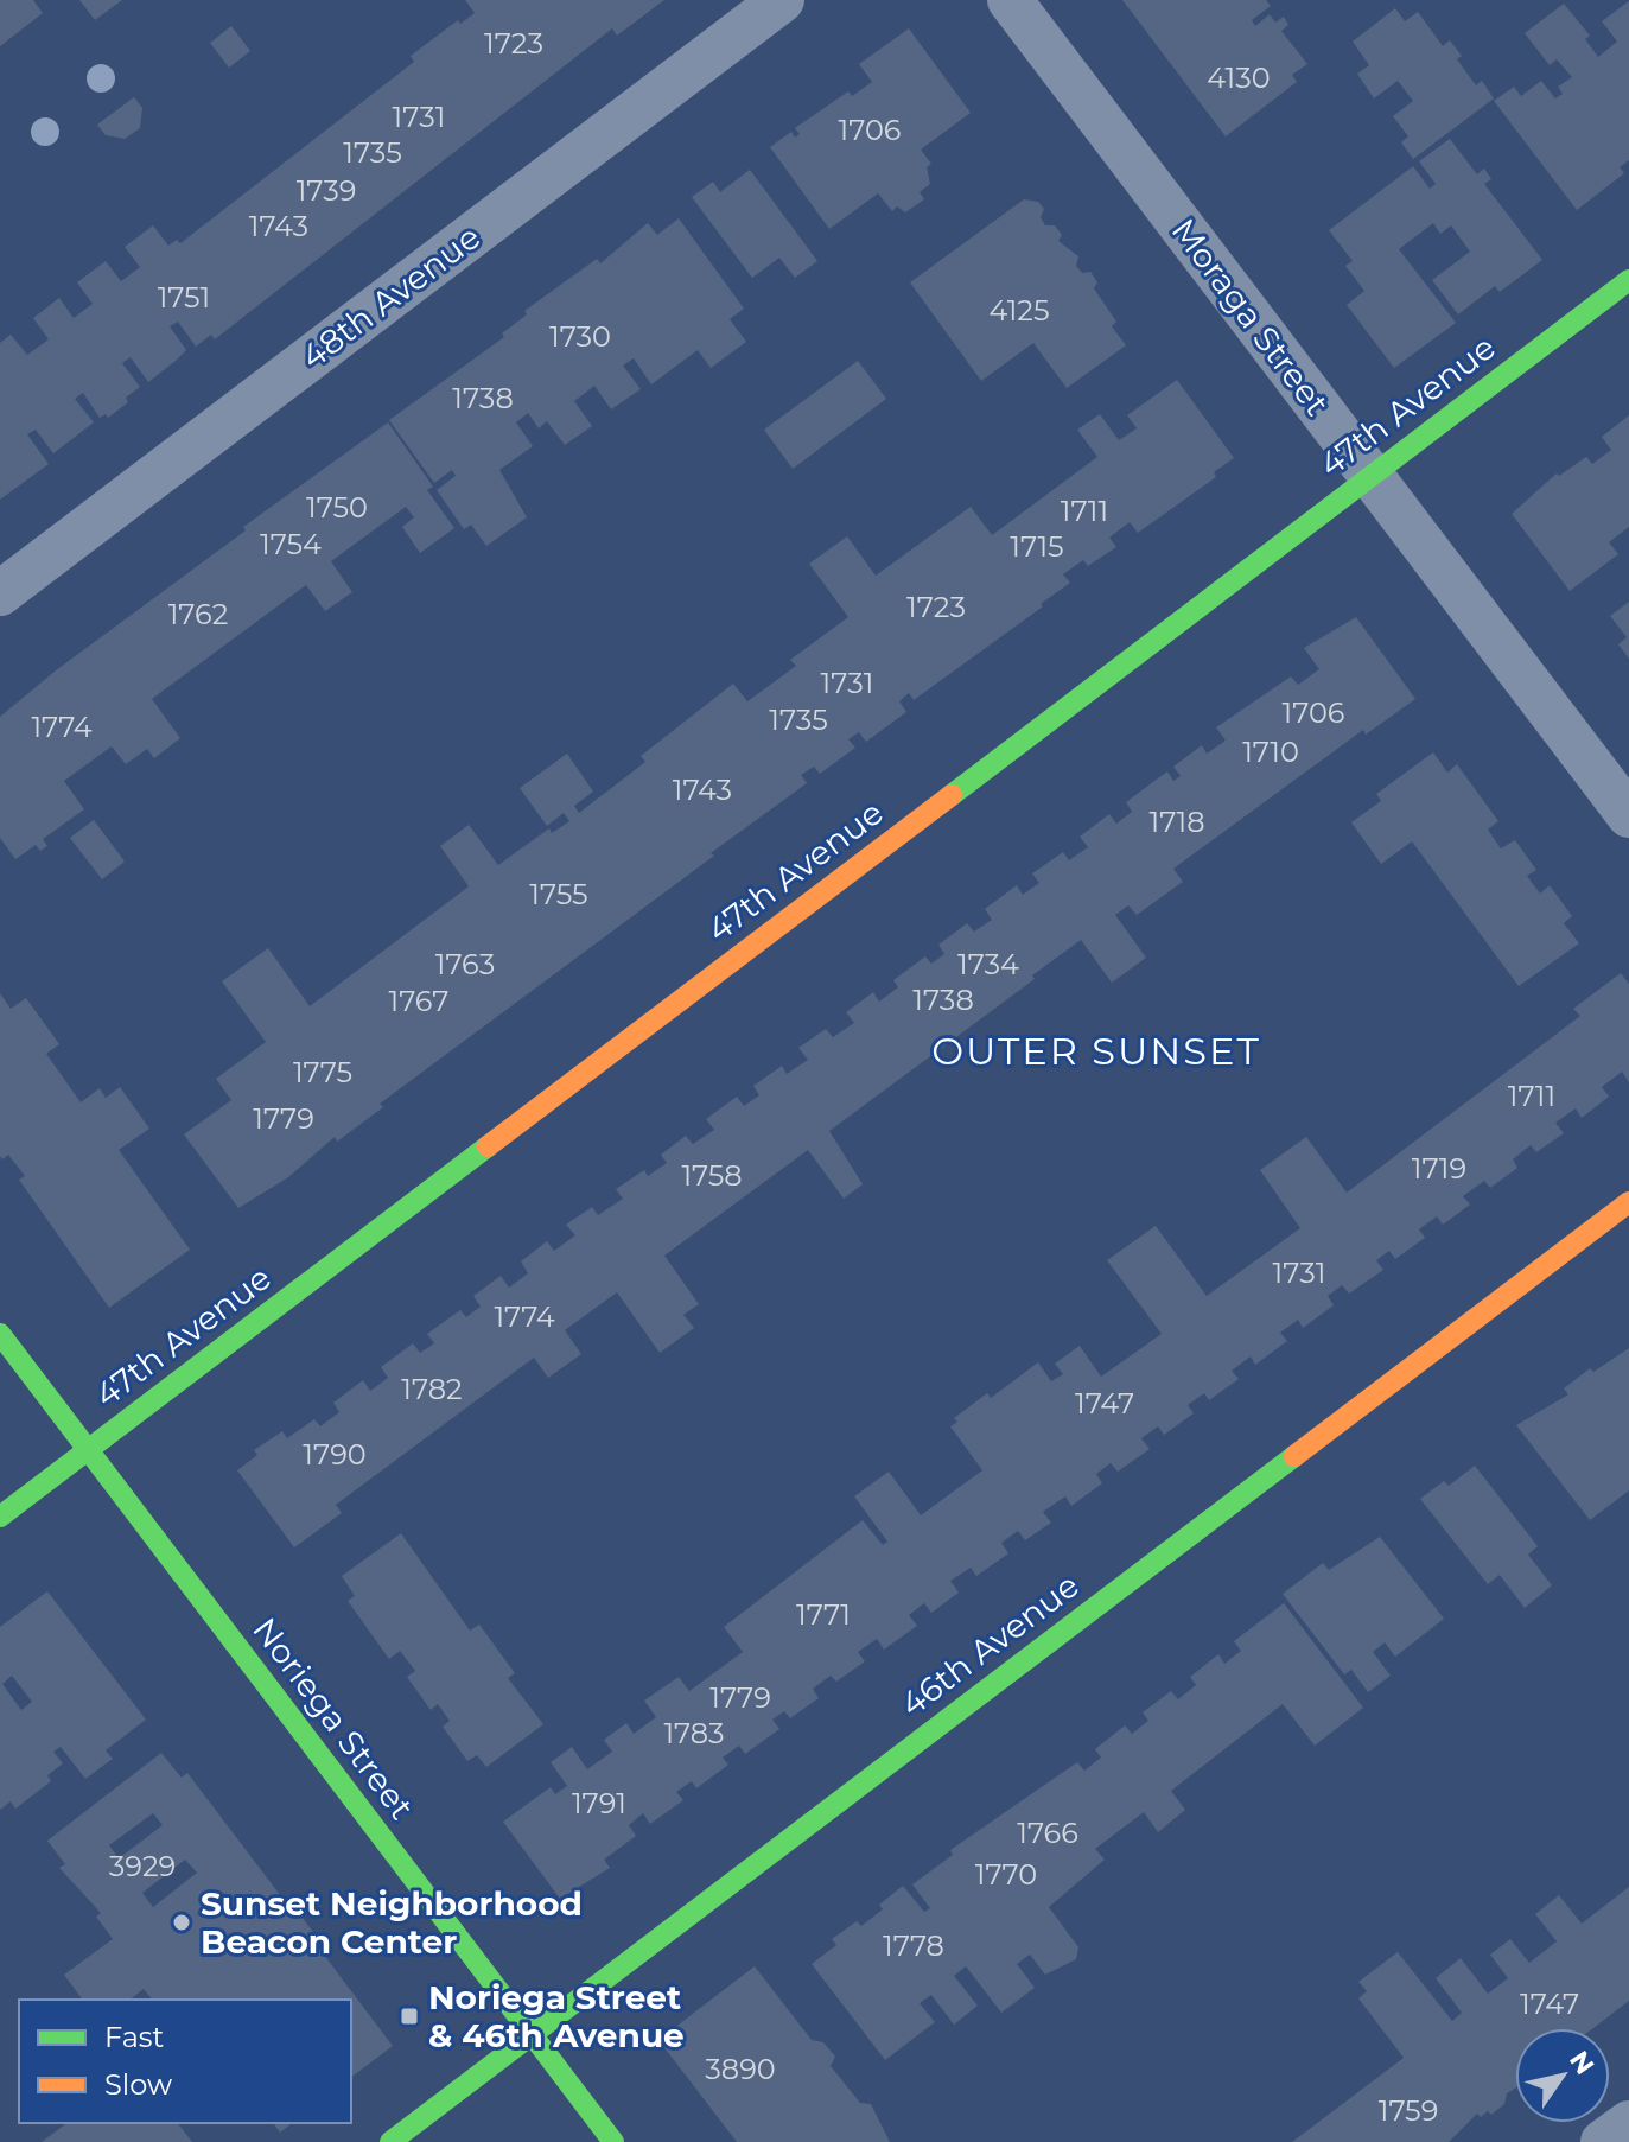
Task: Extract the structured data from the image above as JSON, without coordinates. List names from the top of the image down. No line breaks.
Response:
{"streets":{"street":["48th Avenue","Moraga Street","47th Avenue","46th Avenue","Noriega Street"]},"crossings":[["Moraga Street","47th Avenue"],["47th Avenue","Noriega Street"],["46th Avenue","Noriega Street"]],"districts":["OUTER SUNSET"],"places":{"other":["Sunset Neighborhood Beacon Center"],"transit":["Noriega Street & 46th Avenue"]},"house_numbers":["1723","4130","1731","1706","1735","1739","1743","1751","4125","1730","1738","1750","1711","1754","1715","1723","1762","1731","1706","1735","1774","1710","1743","1718","1755","1763","1734","1738","1767","1775","1711","1779","1719","1758","1731","1774","1782","1747","1790","1771","1779","1783","1791","1766","3929","1770","1778","1747","3890","1759"],"legend":["Fast","Slow"],"north":"top right"}
